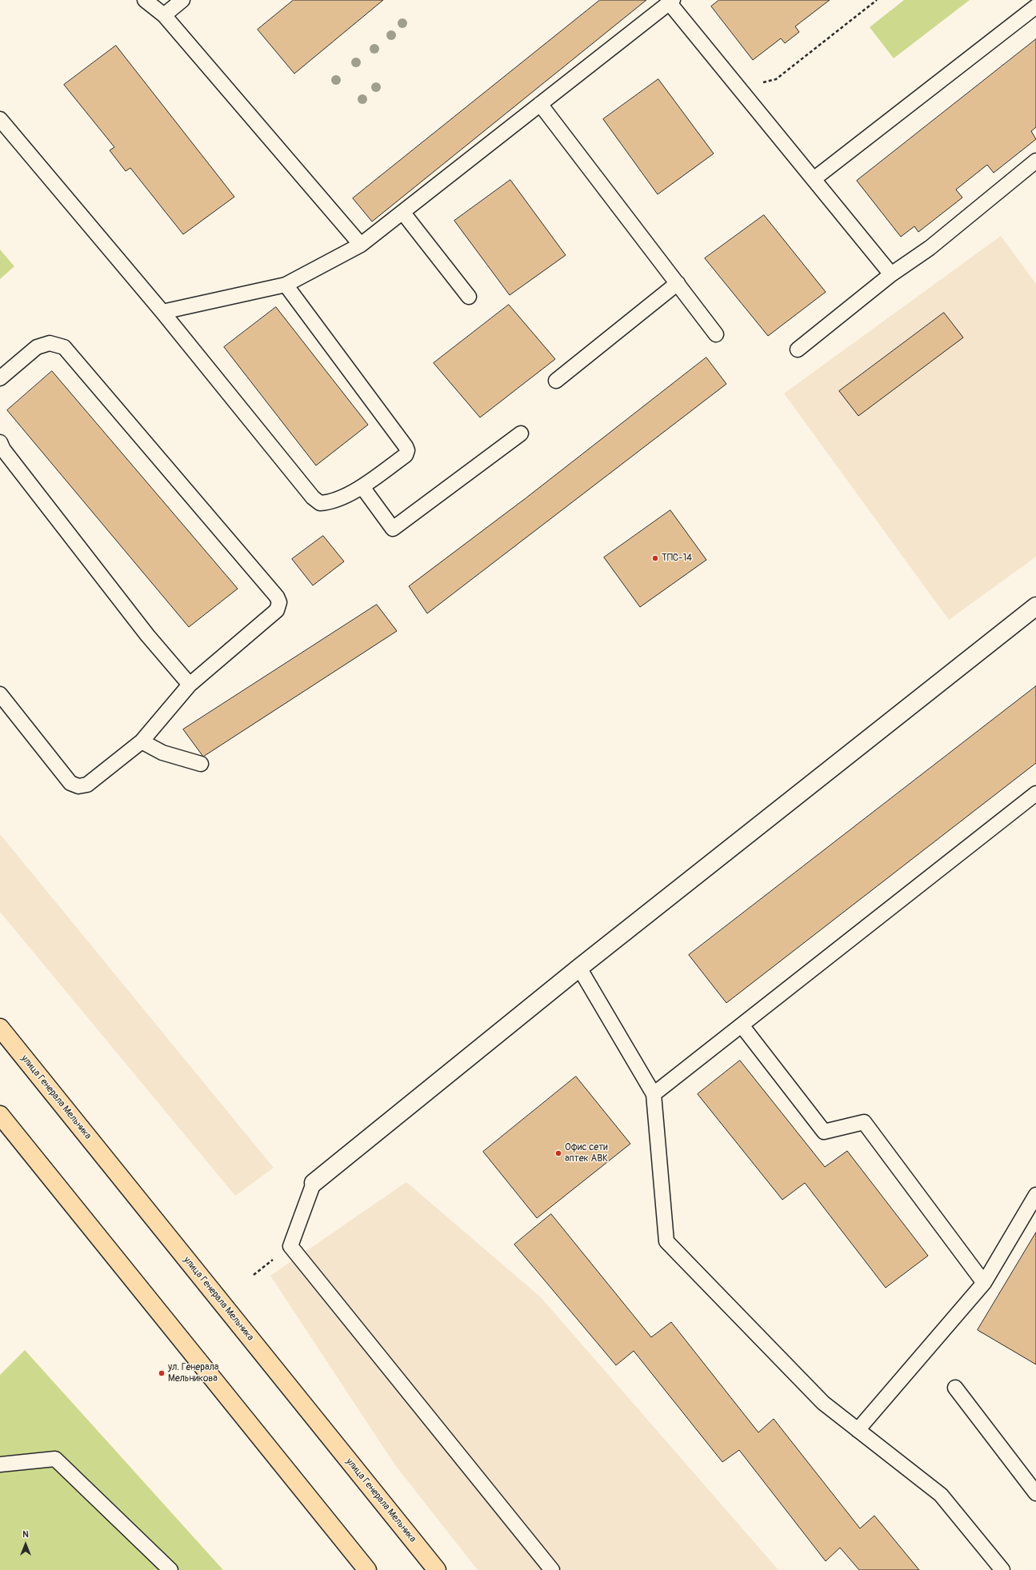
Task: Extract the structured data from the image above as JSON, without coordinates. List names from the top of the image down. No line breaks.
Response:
{"streets":{"main road":["улица Генерала Мельника"]},"places":["ТПС-14","Офис сети аптек АВК","ул. Генерала Мельникова"],"north":"top"}
